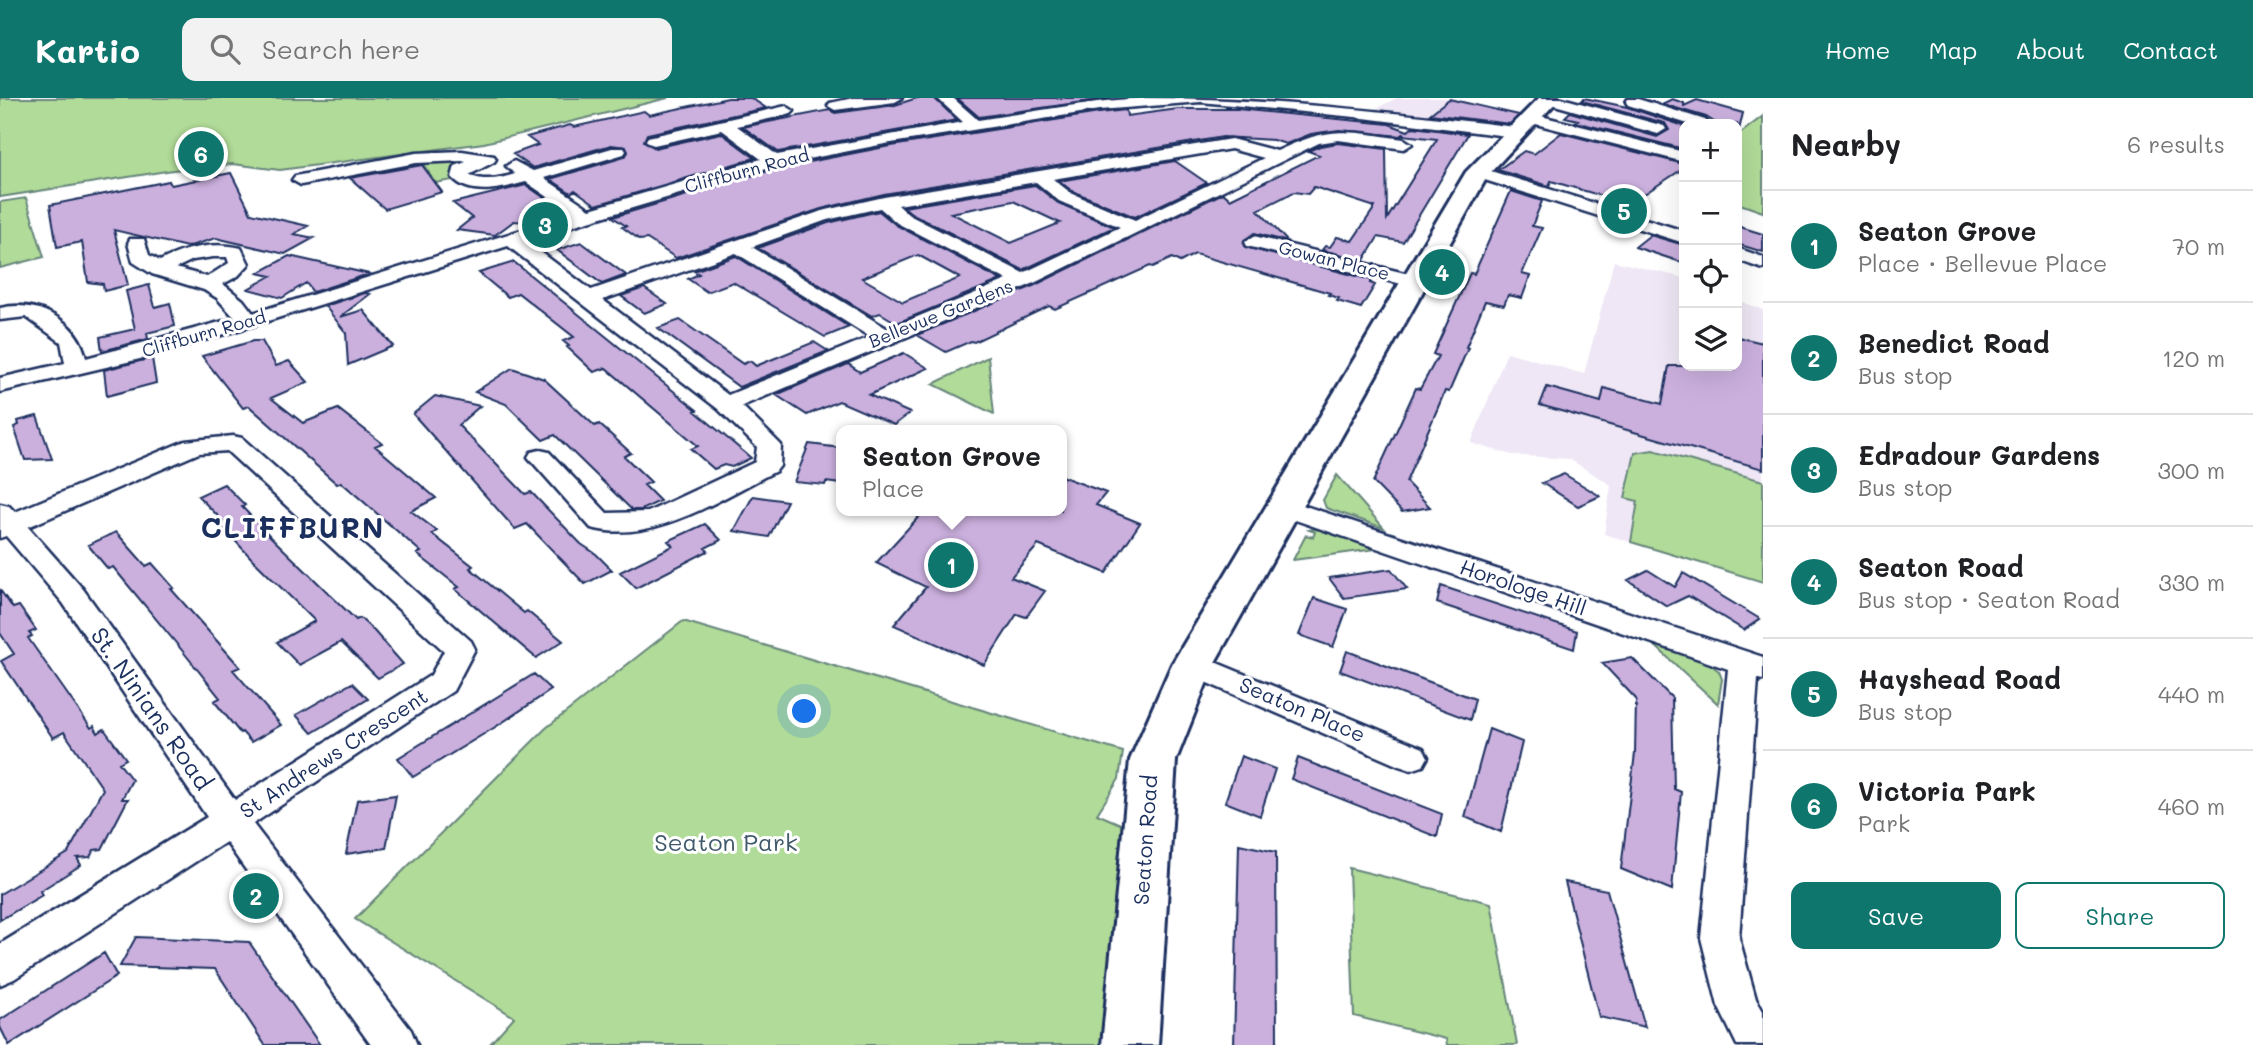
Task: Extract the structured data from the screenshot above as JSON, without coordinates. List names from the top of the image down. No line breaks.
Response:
{"streets":{"street":["Cliffburn Road","Gowan Place","Bellevue Gardens","Horologe Hill","St. Ninians Road","Seaton Place","St Andrews Crescent","Seaton Road"]},"crossings":[["Cliffburn Road","Seaton Road"],["Gowan Place","Seaton Road"],["Horologe Hill","Seaton Road"],["St. Ninians Road","St Andrews Crescent"],["Seaton Place","Seaton Road"]],"districts":["CLIFFBURN"],"parks":["Seaton Park"],"page":{"header":"Kartio","search":"Search here","nav":["Home","Map","About","Contact"],"heading":["Nearby","6 results"],"map_buttons":["+","−"],"pins":["6","5","3","4","1","2"],"list":[{"mark":"1","name":"Seaton Grove","note":"Place · Bellevue Place","value":"70 m"},{"mark":"2","name":"Benedict Road","note":"Bus stop","value":"120 m"},{"mark":"3","name":"Edradour Gardens","note":"Bus stop","value":"300 m"},{"mark":"4","name":"Seaton Road","note":"Bus stop · Seaton Road","value":"330 m"},{"mark":"5","name":"Hayshead Road","note":"Bus stop","value":"440 m"},{"mark":"6","name":"Victoria Park","note":"Park","value":"460 m"}],"popup":["Seaton Grove","Place"],"buttons":["Save","Share"]}}
